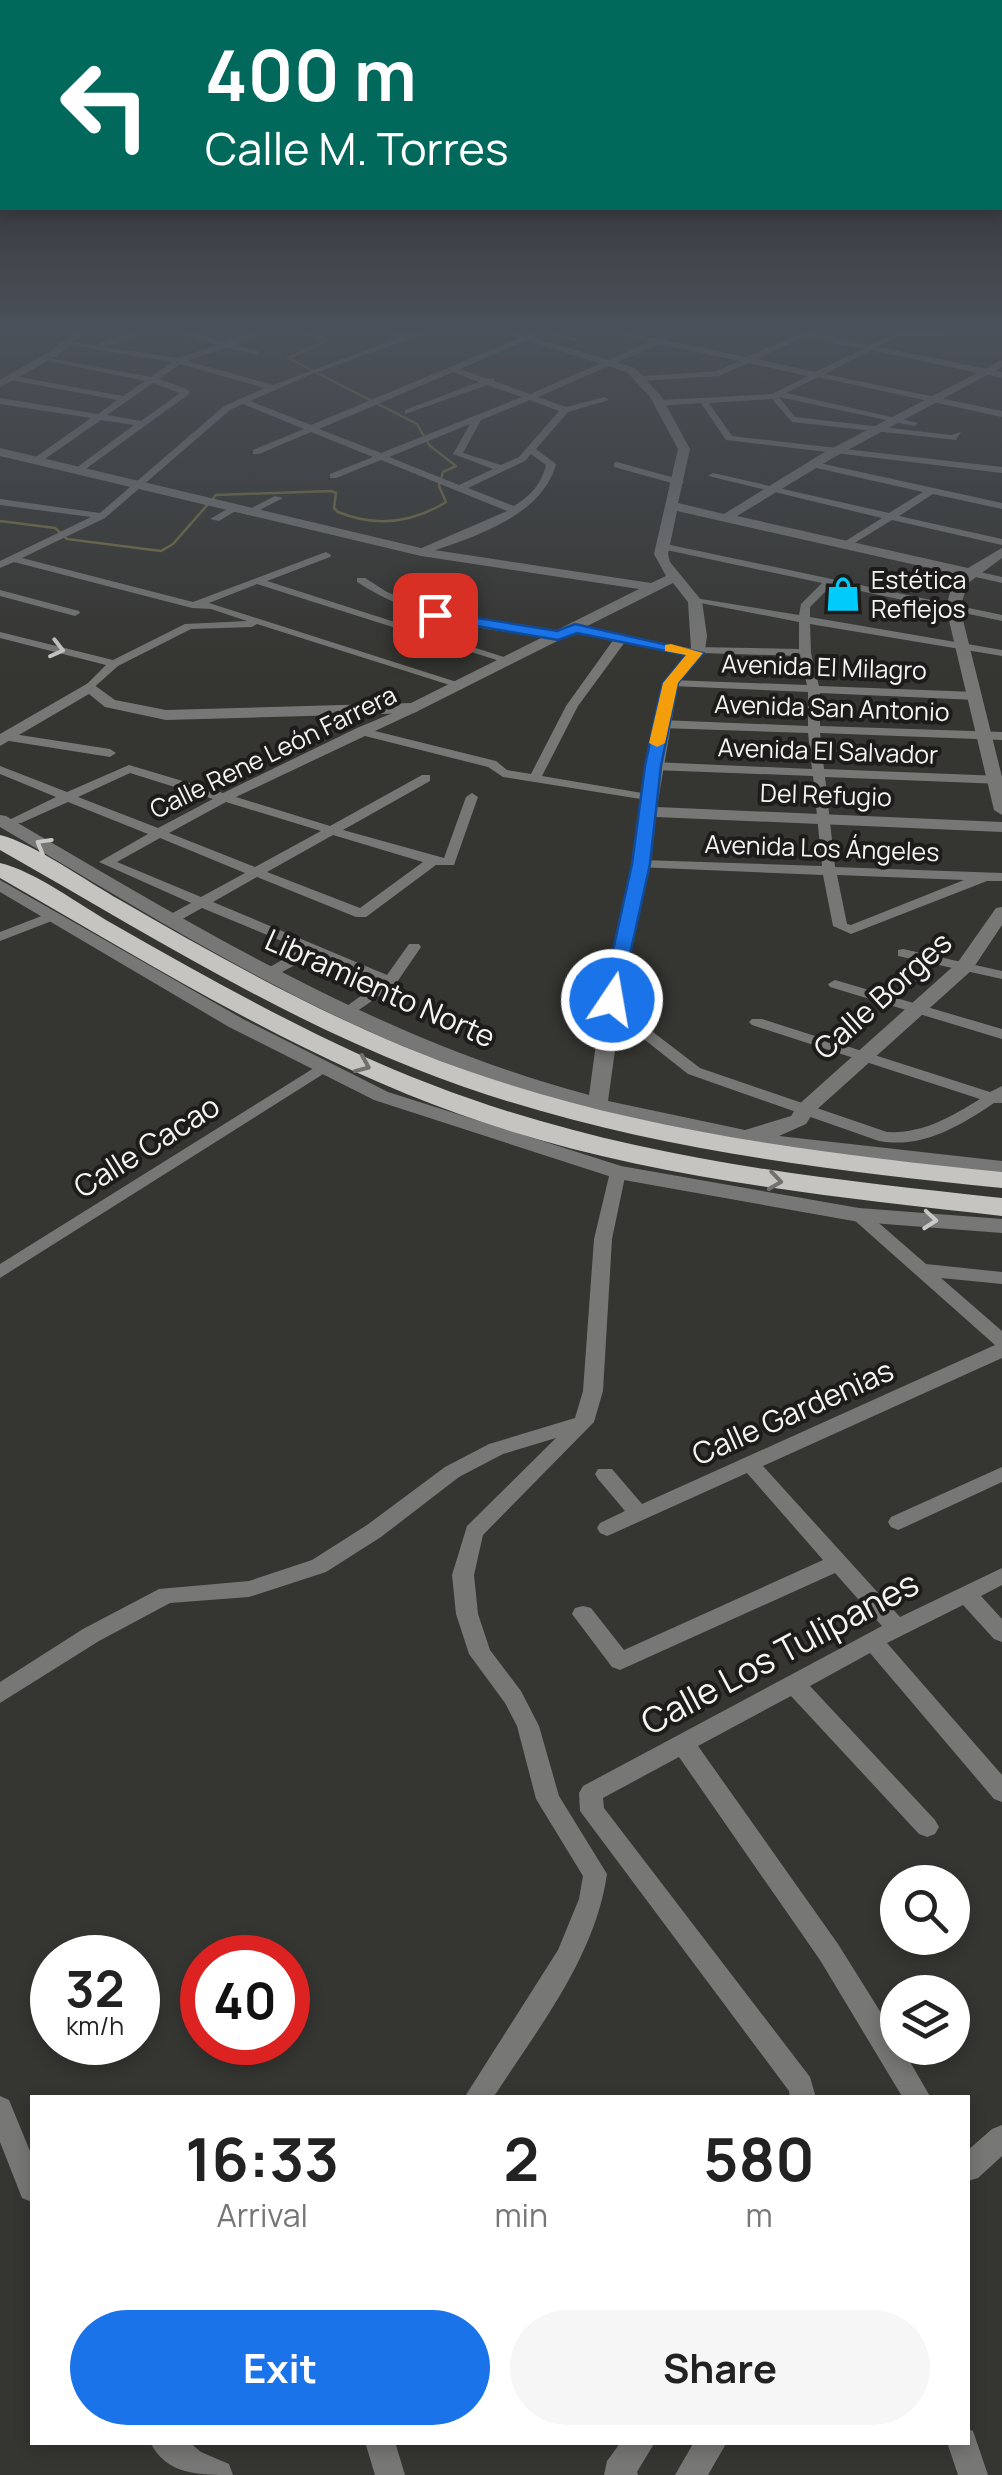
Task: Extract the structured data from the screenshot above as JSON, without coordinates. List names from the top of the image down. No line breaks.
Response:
{"streets":{"street":["Avenida El Milagro","Avenida San Antonio","Avenida El Salvador","Calle Rene León Farrera","Del Refugio","Avenida Los Ángeles","Libramiento Norte","Calle Borges","Calle Cacao","Calle Gardenias","Calle Los Tulipanes"]},"crossings":[["Libramiento Norte","Calle Borges"]],"places":{"shop":["Estética Reflejos"]},"page":{"turn":["400 m","Calle M. Torres"],"speed":"32 km/h","limit":"40","eta":["16:33","Arrival","2","min","580","m"],"buttons":["Exit","Share"]}}
